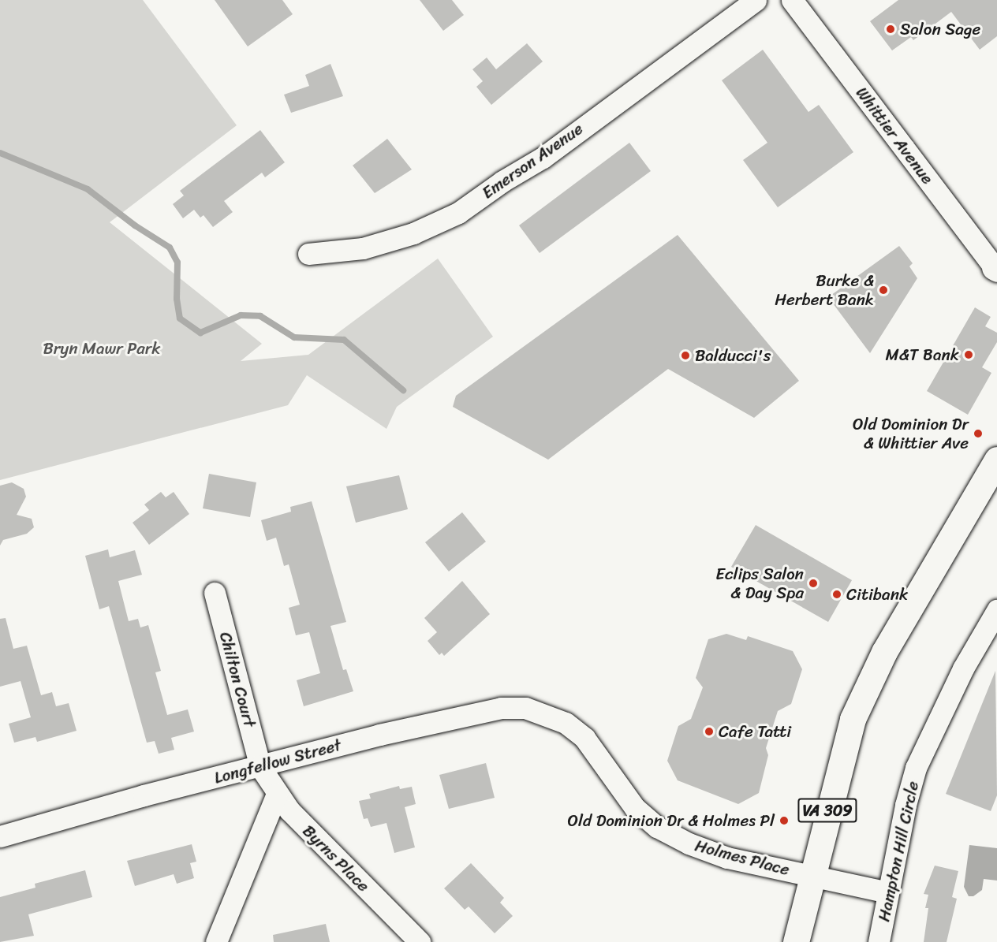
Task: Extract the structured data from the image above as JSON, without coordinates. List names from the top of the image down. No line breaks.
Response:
{"streets":{"main road":["VA 309"],"street":["Whittier Avenue","Emerson Avenue","Chilton Court","Longfellow Street","Hampton Hill Circle","Holmes Place","Byrns Place"]},"crossings":[["Chilton Court","Longfellow Street"],["Chilton Court","Byrns Place"],["Longfellow Street","Holmes Place"],["Longfellow Street","Byrns Place"],["VA 309","Holmes Place"],["Hampton Hill Circle","Holmes Place"]],"parks":["Bryn Mawr Park"],"places":["Salon Sage","Burke & Herbert Bank","M&T Bank","Balducci's","Old Dominion Dr & Whittier Ave","Eclips Salon & Day Spa","Citibank","Cafe Tatti","Old Dominion Dr & Holmes Pl"]}
